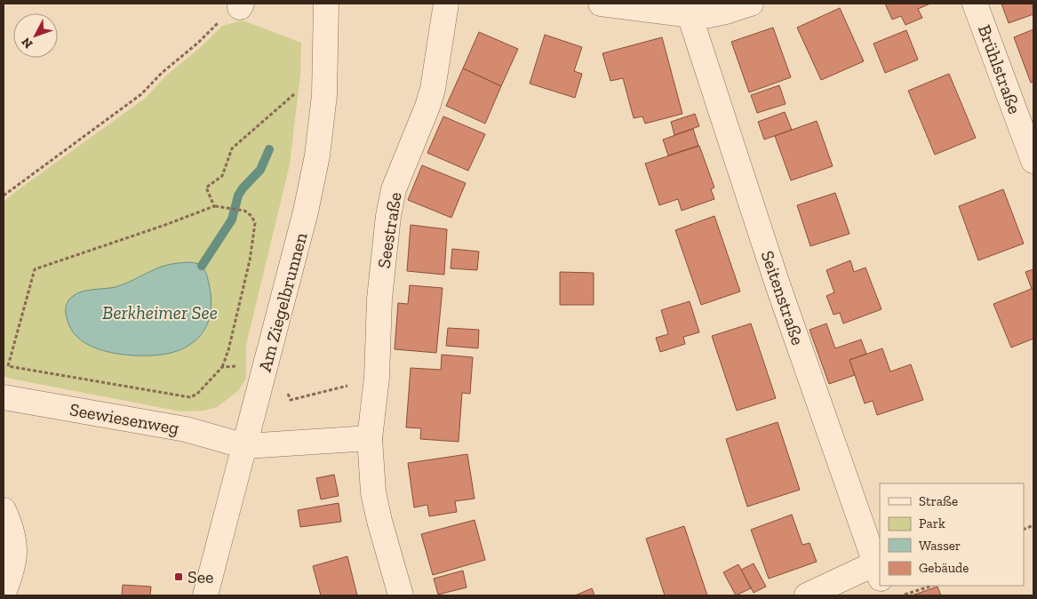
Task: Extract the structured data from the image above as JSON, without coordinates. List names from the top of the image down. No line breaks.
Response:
{"streets":{"street":["Brühlstraße","Seestraße","Seitenstraße","Am Ziegelbrunnen","Seewiesenweg"]},"crossings":[["Am Ziegelbrunnen","Seewiesenweg"]],"water":["Berkheimer See"],"places":{"transit":["See"]},"legend":["Straße","Park","Wasser","Gebäude"],"north":"bottom left"}
